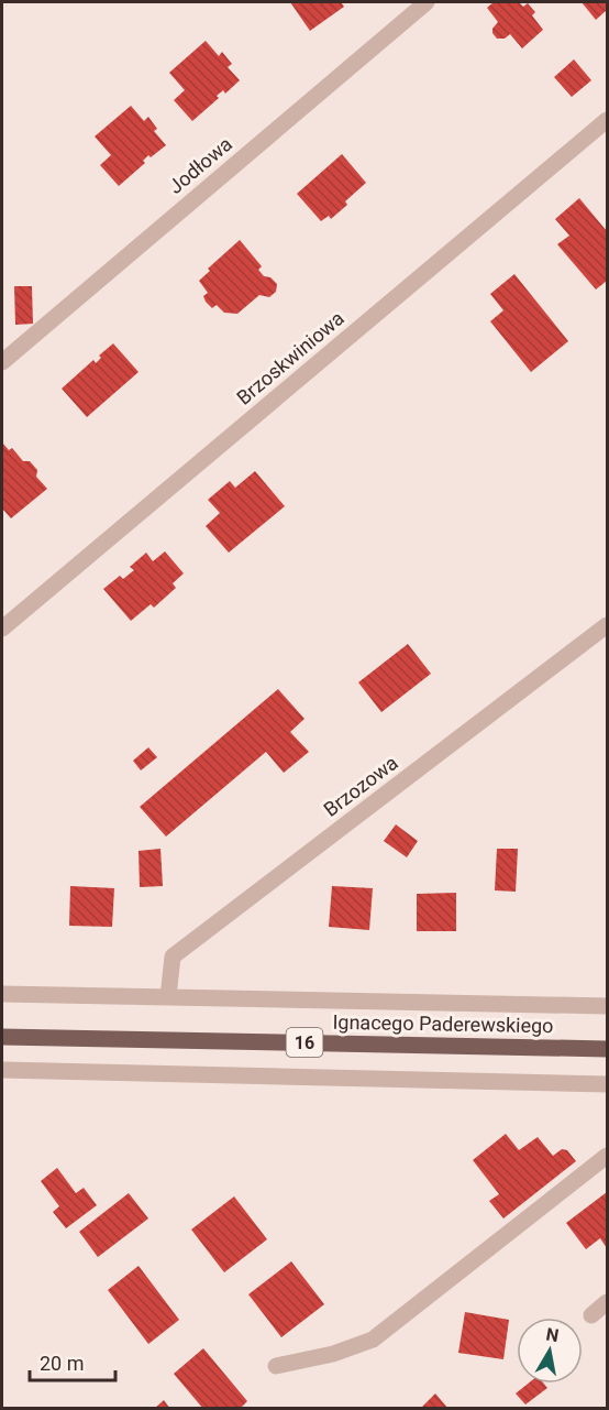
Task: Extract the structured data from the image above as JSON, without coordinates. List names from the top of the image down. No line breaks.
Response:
{"streets":{"main road":["Ignacego Paderewskiego","16"],"street":["Jodłowa","Brzoskwiniowa","Brzozowa"]},"scale_bar":"20 m","north":"top"}
